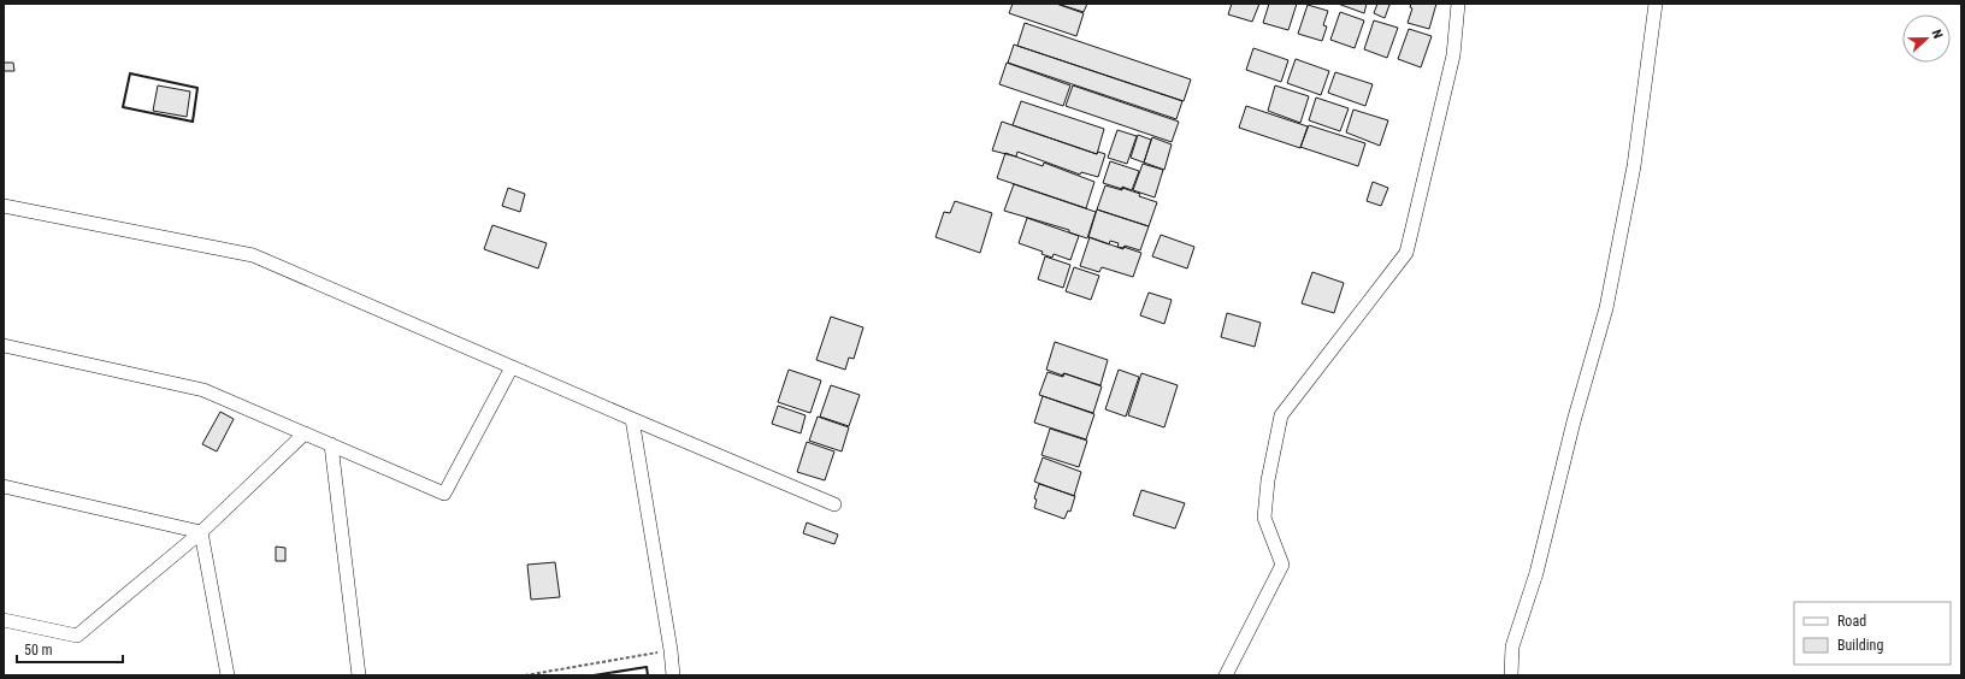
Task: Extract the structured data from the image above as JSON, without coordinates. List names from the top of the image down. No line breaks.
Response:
{"legend":["Road","Building"],"scale_bar":"50 m","north":"right"}
